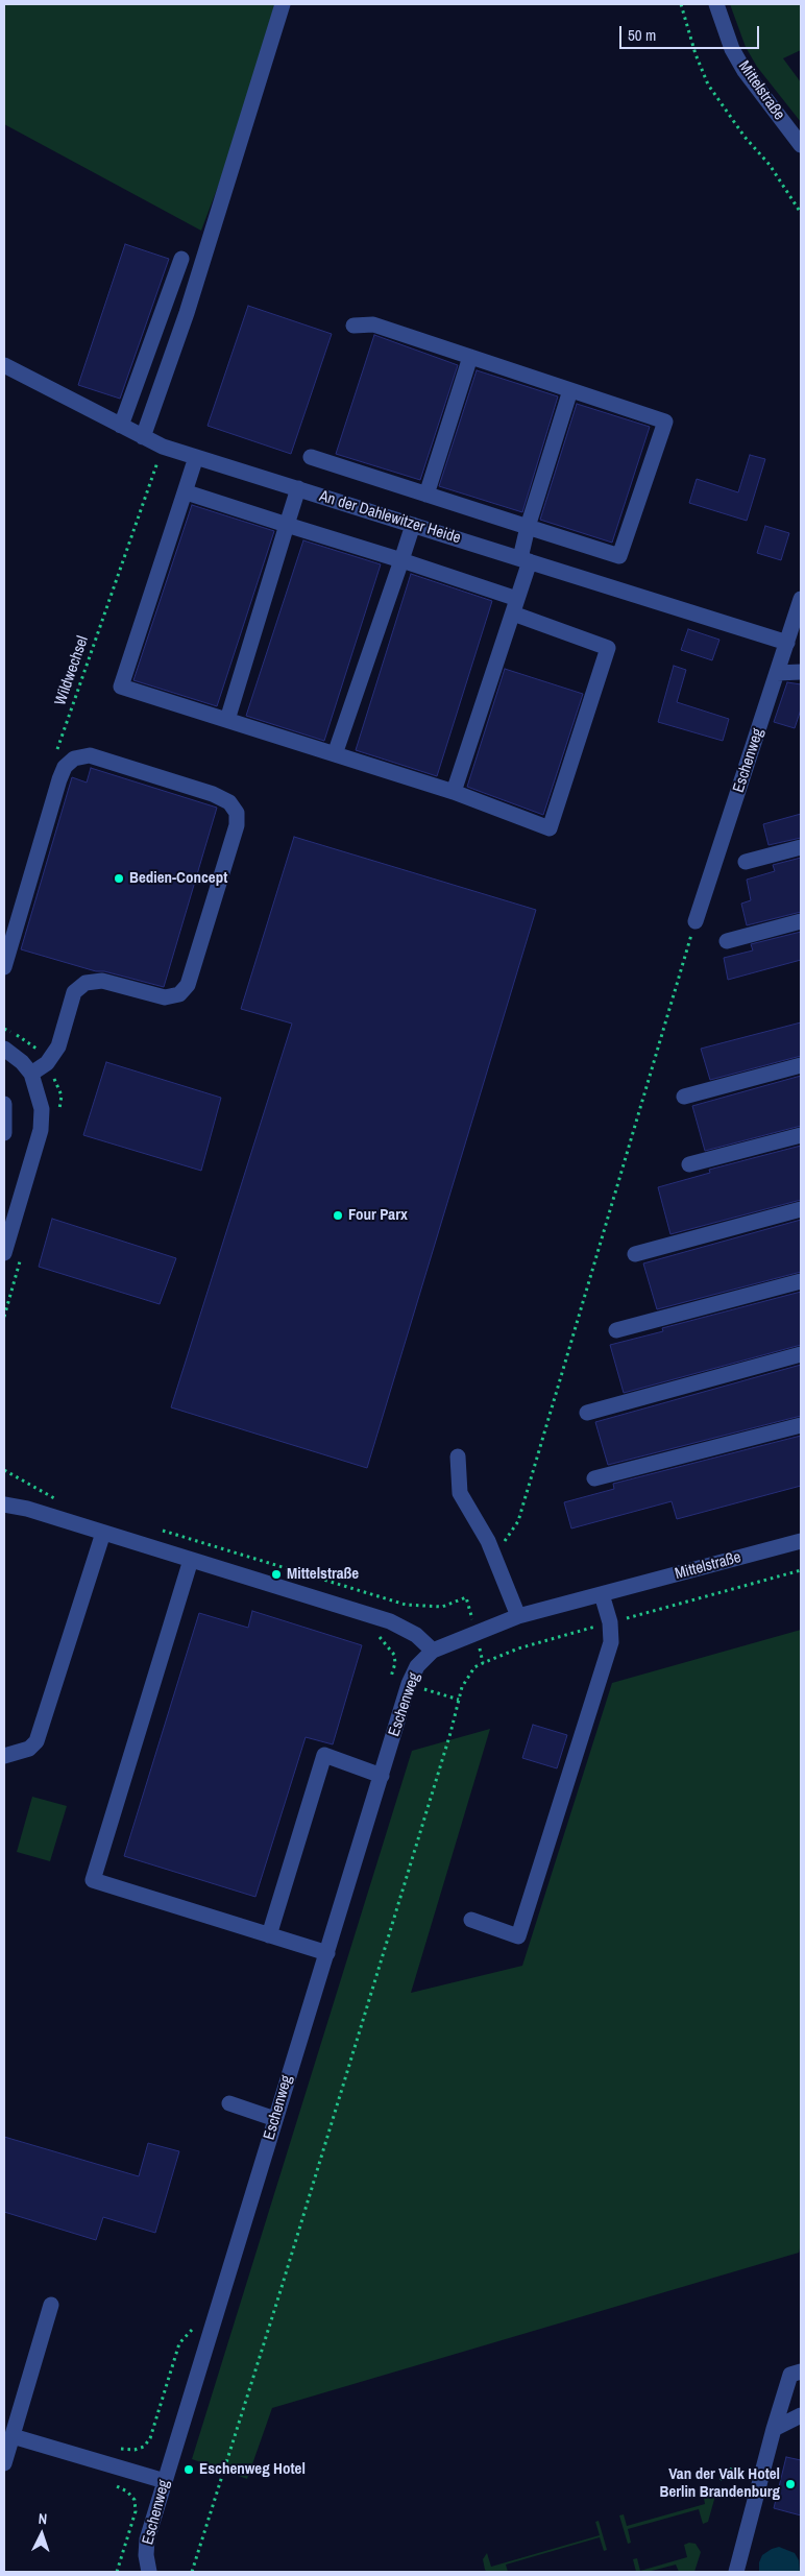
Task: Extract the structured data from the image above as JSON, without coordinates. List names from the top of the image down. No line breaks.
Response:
{"streets":{"street":["Mittelstraße","An der Dahlewitzer Heide","Eschenweg"],"path":["Wildwechsel"]},"crossings":[["Mittelstraße","Eschenweg"],["An der Dahlewitzer Heide","Wildwechsel"],["An der Dahlewitzer Heide","Eschenweg"]],"places":["Bedien-Concept","Four Parx","Mittelstraße","Eschenweg Hotel","Van der Valk Hotel Berlin Brandenburg"],"scale_bar":"50 m","north":"top"}
